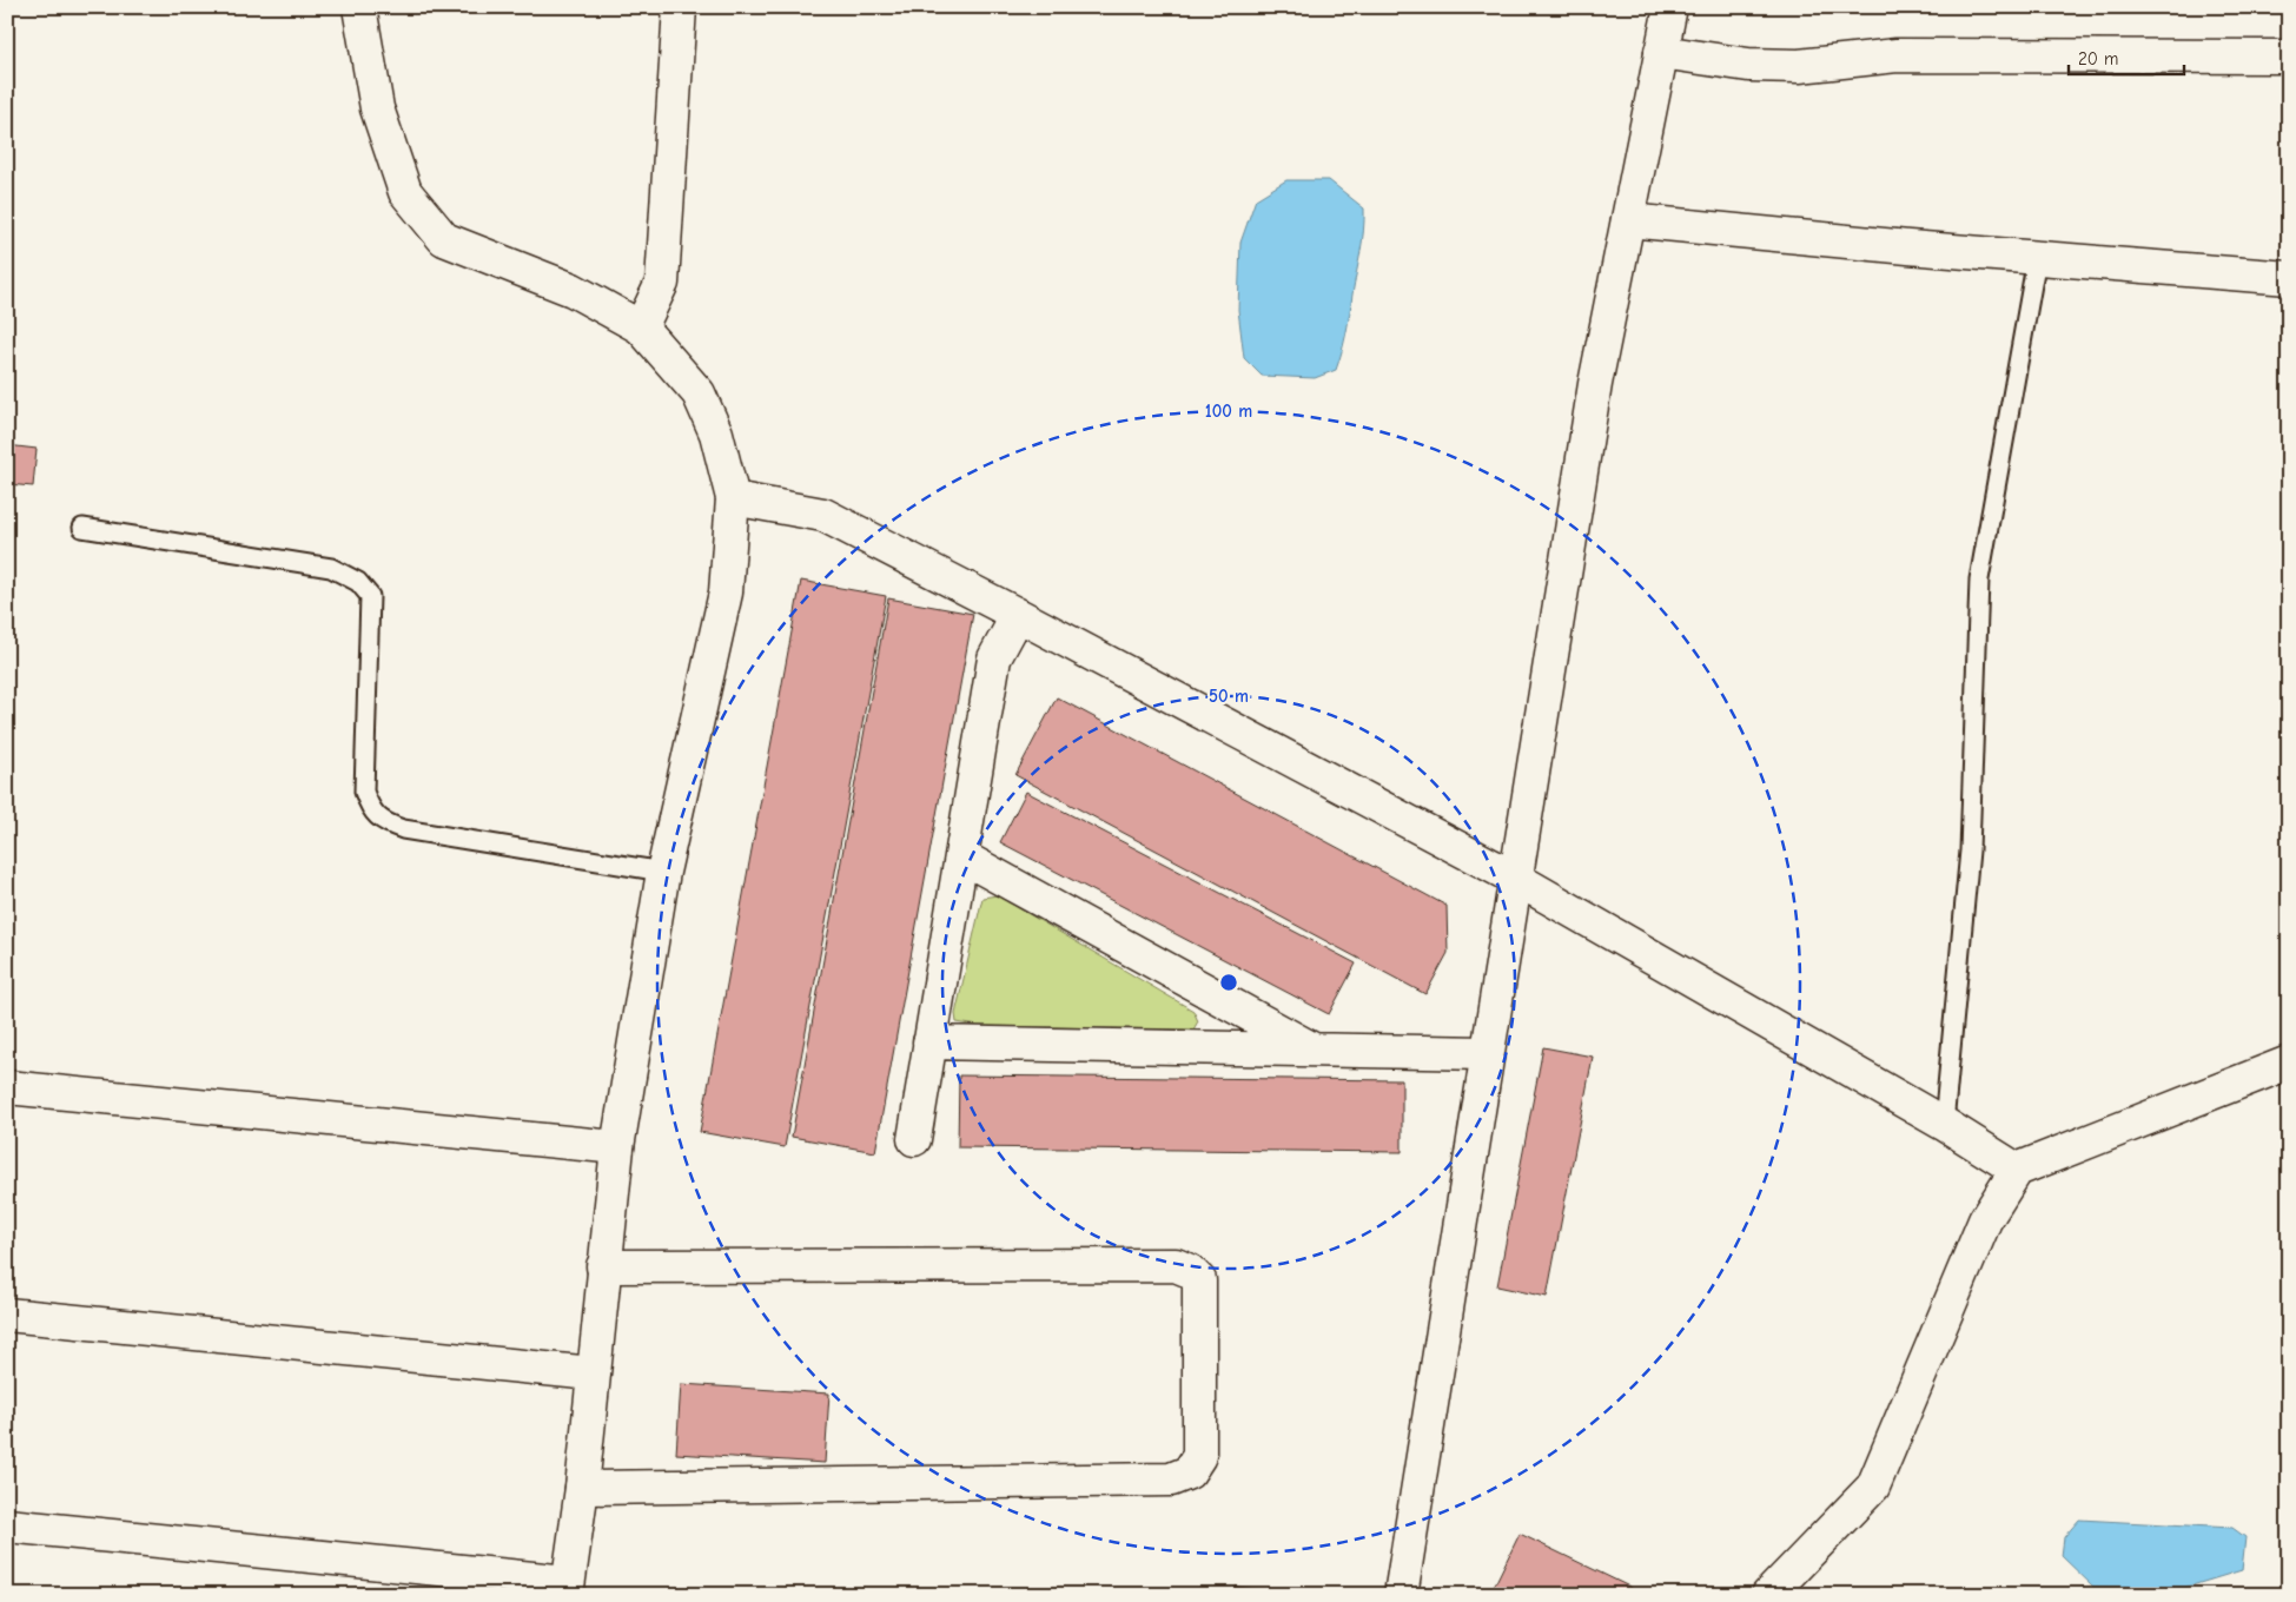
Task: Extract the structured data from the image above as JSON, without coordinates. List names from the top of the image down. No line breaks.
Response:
{"scale_bar":"20 m","rings":["100 m","50 m"]}
